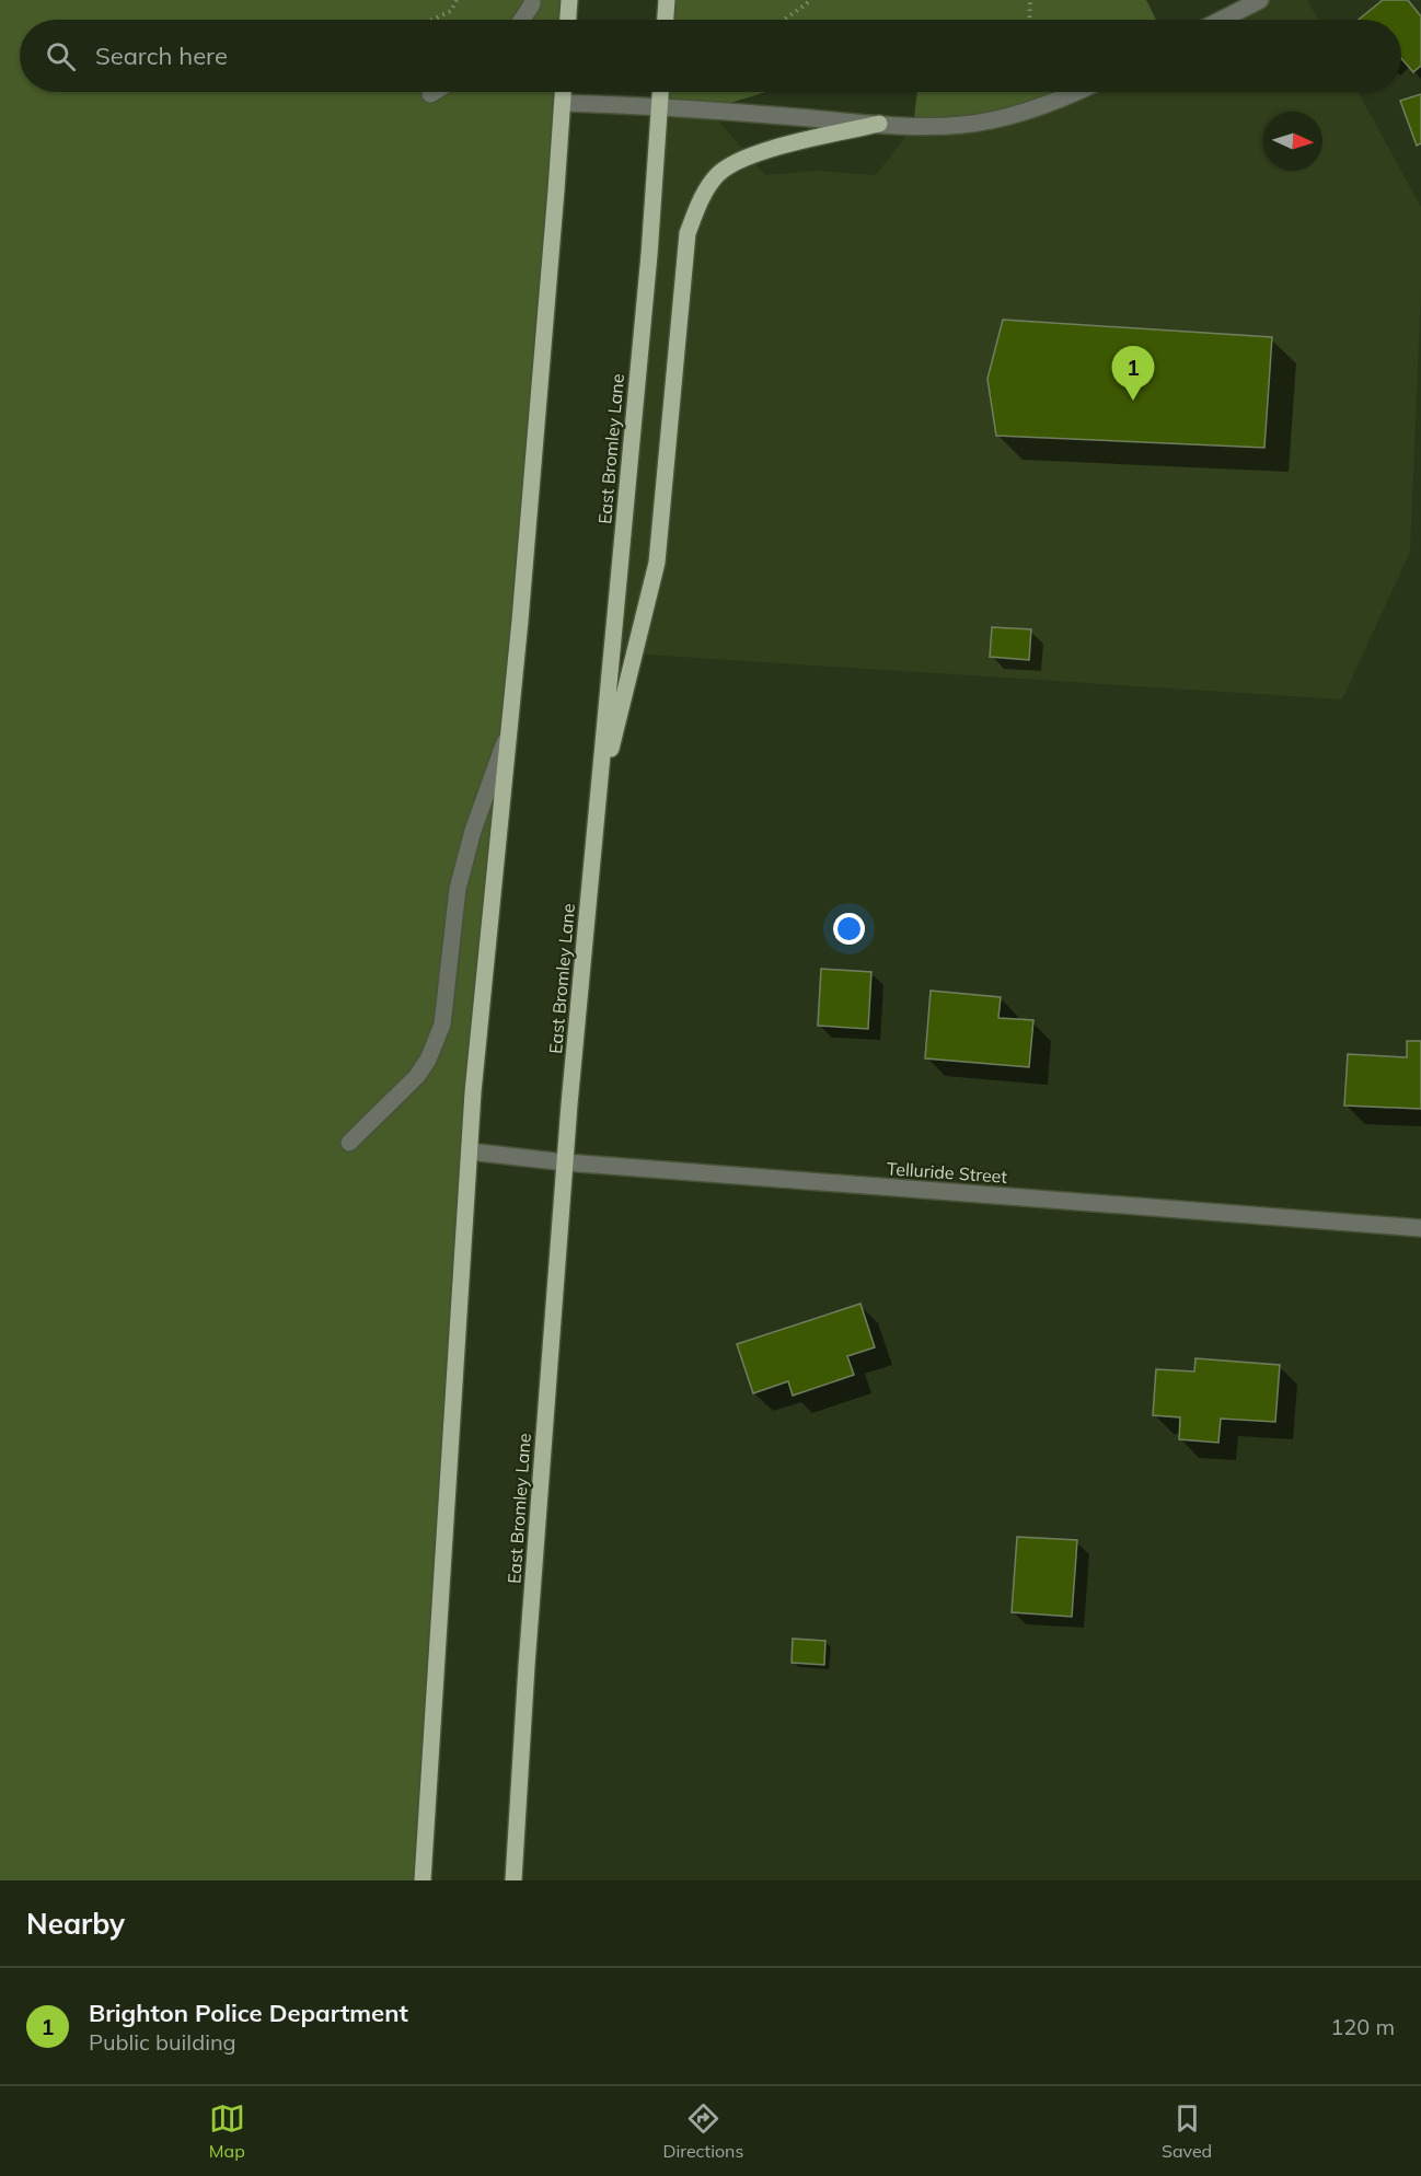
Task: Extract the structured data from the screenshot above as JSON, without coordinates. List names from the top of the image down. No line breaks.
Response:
{"streets":{"main road":["East Bromley Lane"],"street":["Telluride Street"]},"crossings":[["East Bromley Lane","Telluride Street"]],"north":"right","page":{"search":"Search here","pins":"1","heading":"Nearby","list":[{"mark":"1","name":"Brighton Police Department","note":"Public building","value":"120 m"}],"nav":["Map","Directions","Saved"]}}
